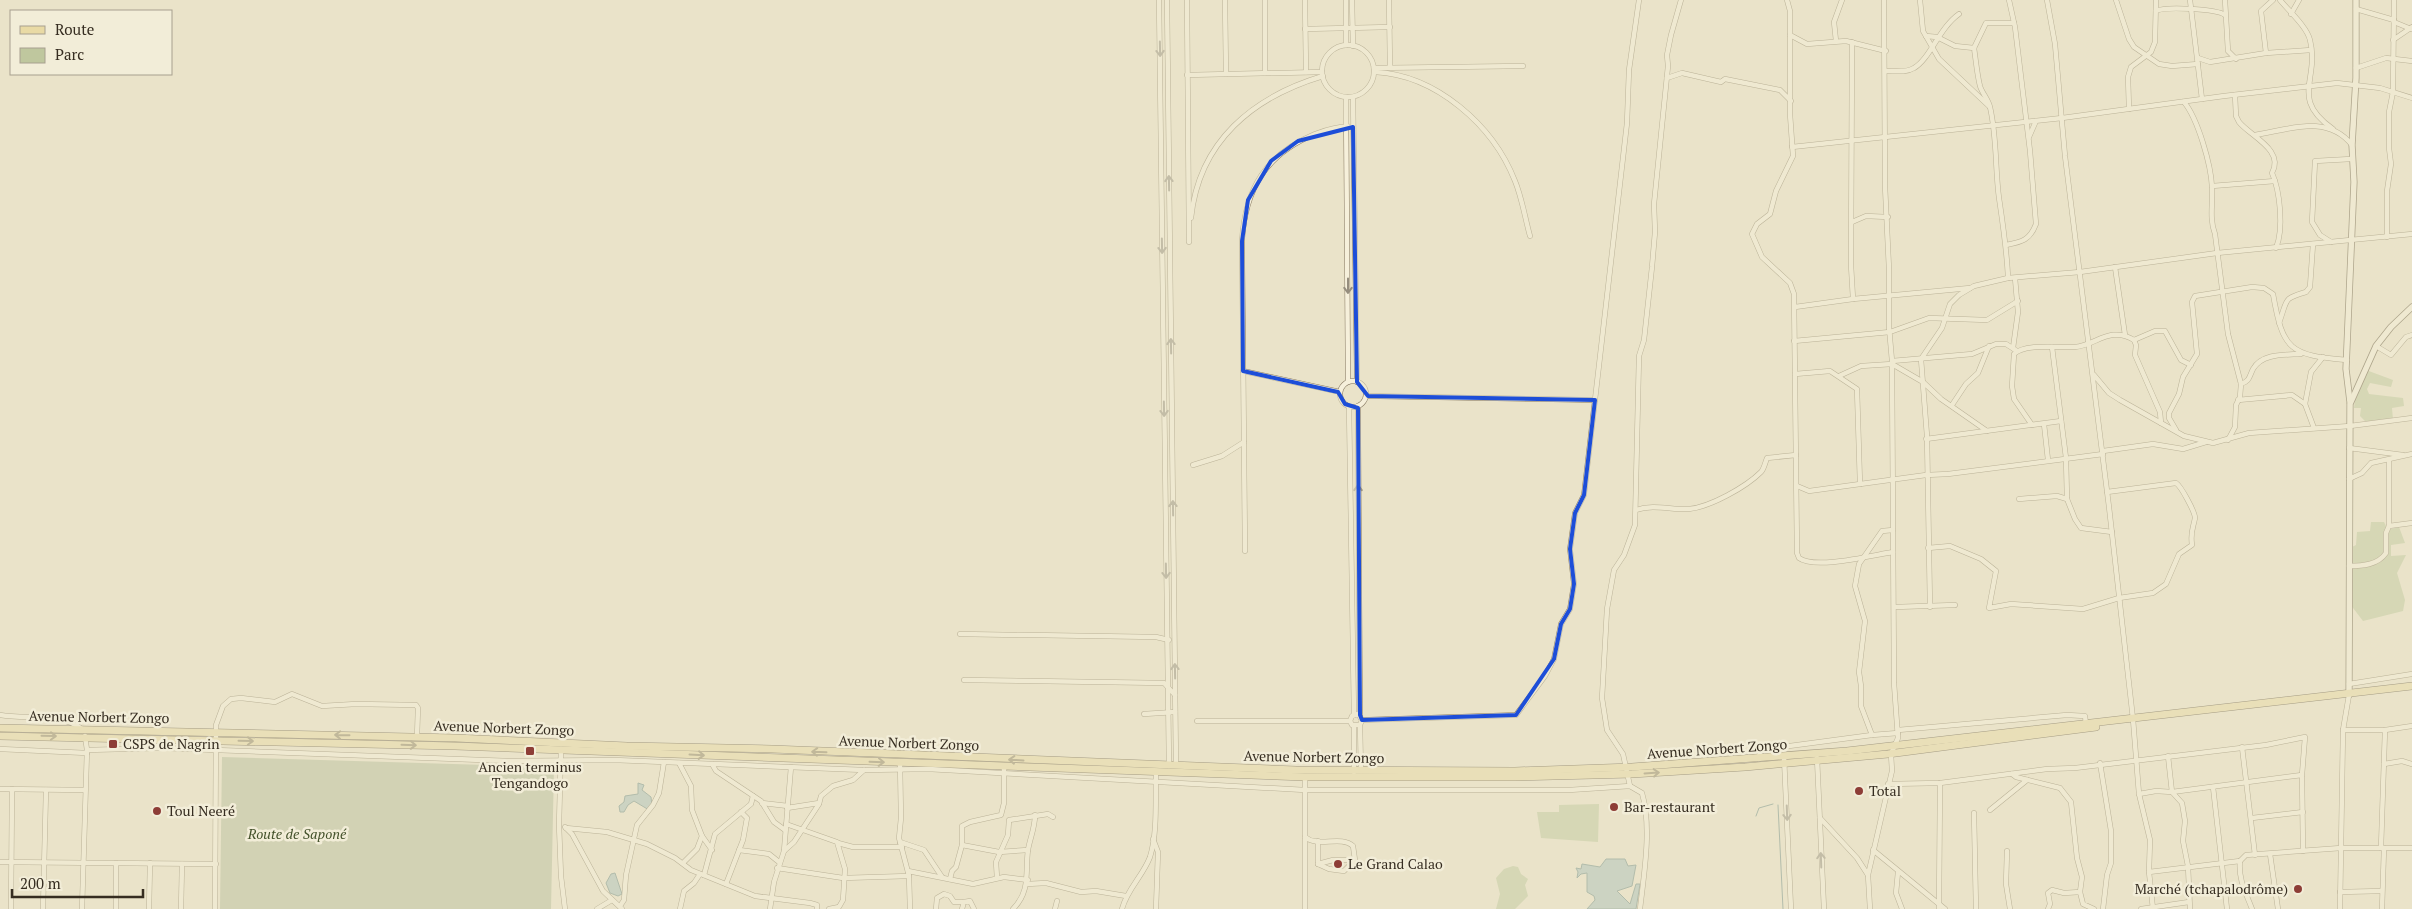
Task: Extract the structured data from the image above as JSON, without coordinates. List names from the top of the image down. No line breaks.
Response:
{"streets":{"main road":["Avenue Norbert Zongo"]},"parks":["Route de Saponé"],"places":{"transit":["CSPS de Nagrin","Ancien terminus Tengandogo"],"other":["Total","Bar-restaurant","Toul Neeré","Le Grand Calao","Marché (tchapalodrôme)"]},"legend":["Route","Parc"],"scale_bar":"200 m"}
